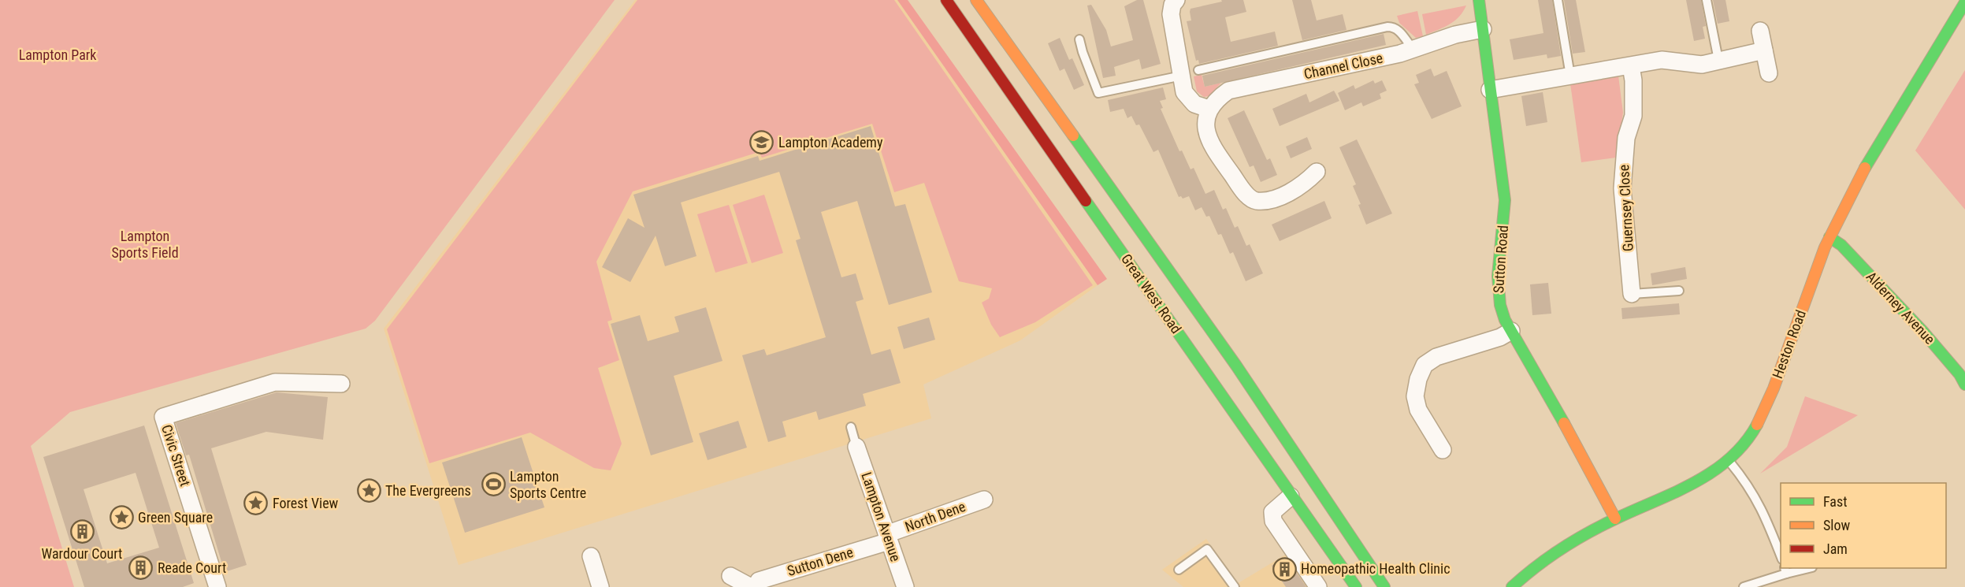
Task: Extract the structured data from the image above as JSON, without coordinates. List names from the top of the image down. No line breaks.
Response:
{"streets":{"main road":["Sutton Road","Great West Road","Alderney Avenue","Heston Road"],"street":["Channel Close","Guernsey Close","Civic Street","Lampton Avenue","North Dene","Sutton Dene"]},"crossings":[["Channel Close","Sutton Road"],["Sutton Road","Heston Road"],["Alderney Avenue","Heston Road"],["Lampton Avenue","North Dene"],["Lampton Avenue","Sutton Dene"],["North Dene","Sutton Dene"]],"parks":["Lampton Park","Lampton Sports Field"],"places":{"school or university":["Lampton Academy"],"sports":["Lampton Sports Centre"],"place":["The Evergreens","Forest View","Green Square"],"building":["Wardour Court","Reade Court","Homeopathic Health Clinic"]},"legend":["Fast","Slow","Jam"]}
